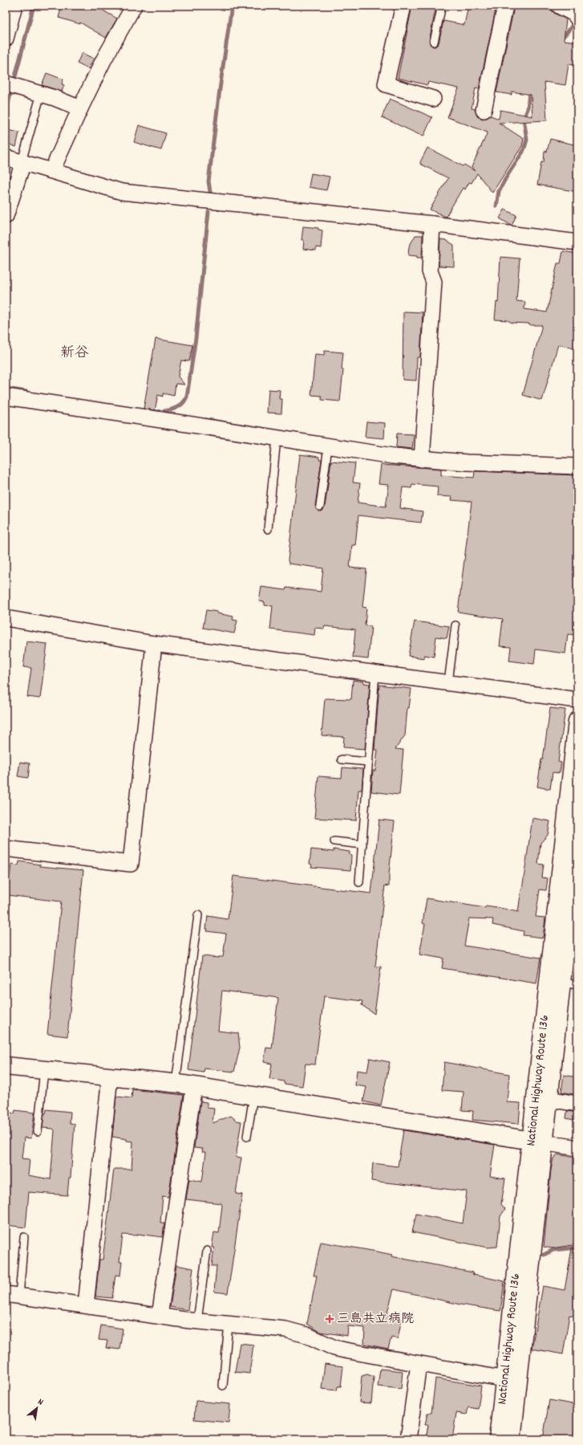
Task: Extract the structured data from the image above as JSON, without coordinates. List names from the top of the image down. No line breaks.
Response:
{"streets":{"main road":["National Highway Route 136"]},"districts":["新谷"],"places":{"health":["三島共立病院"]},"north":"top right"}
